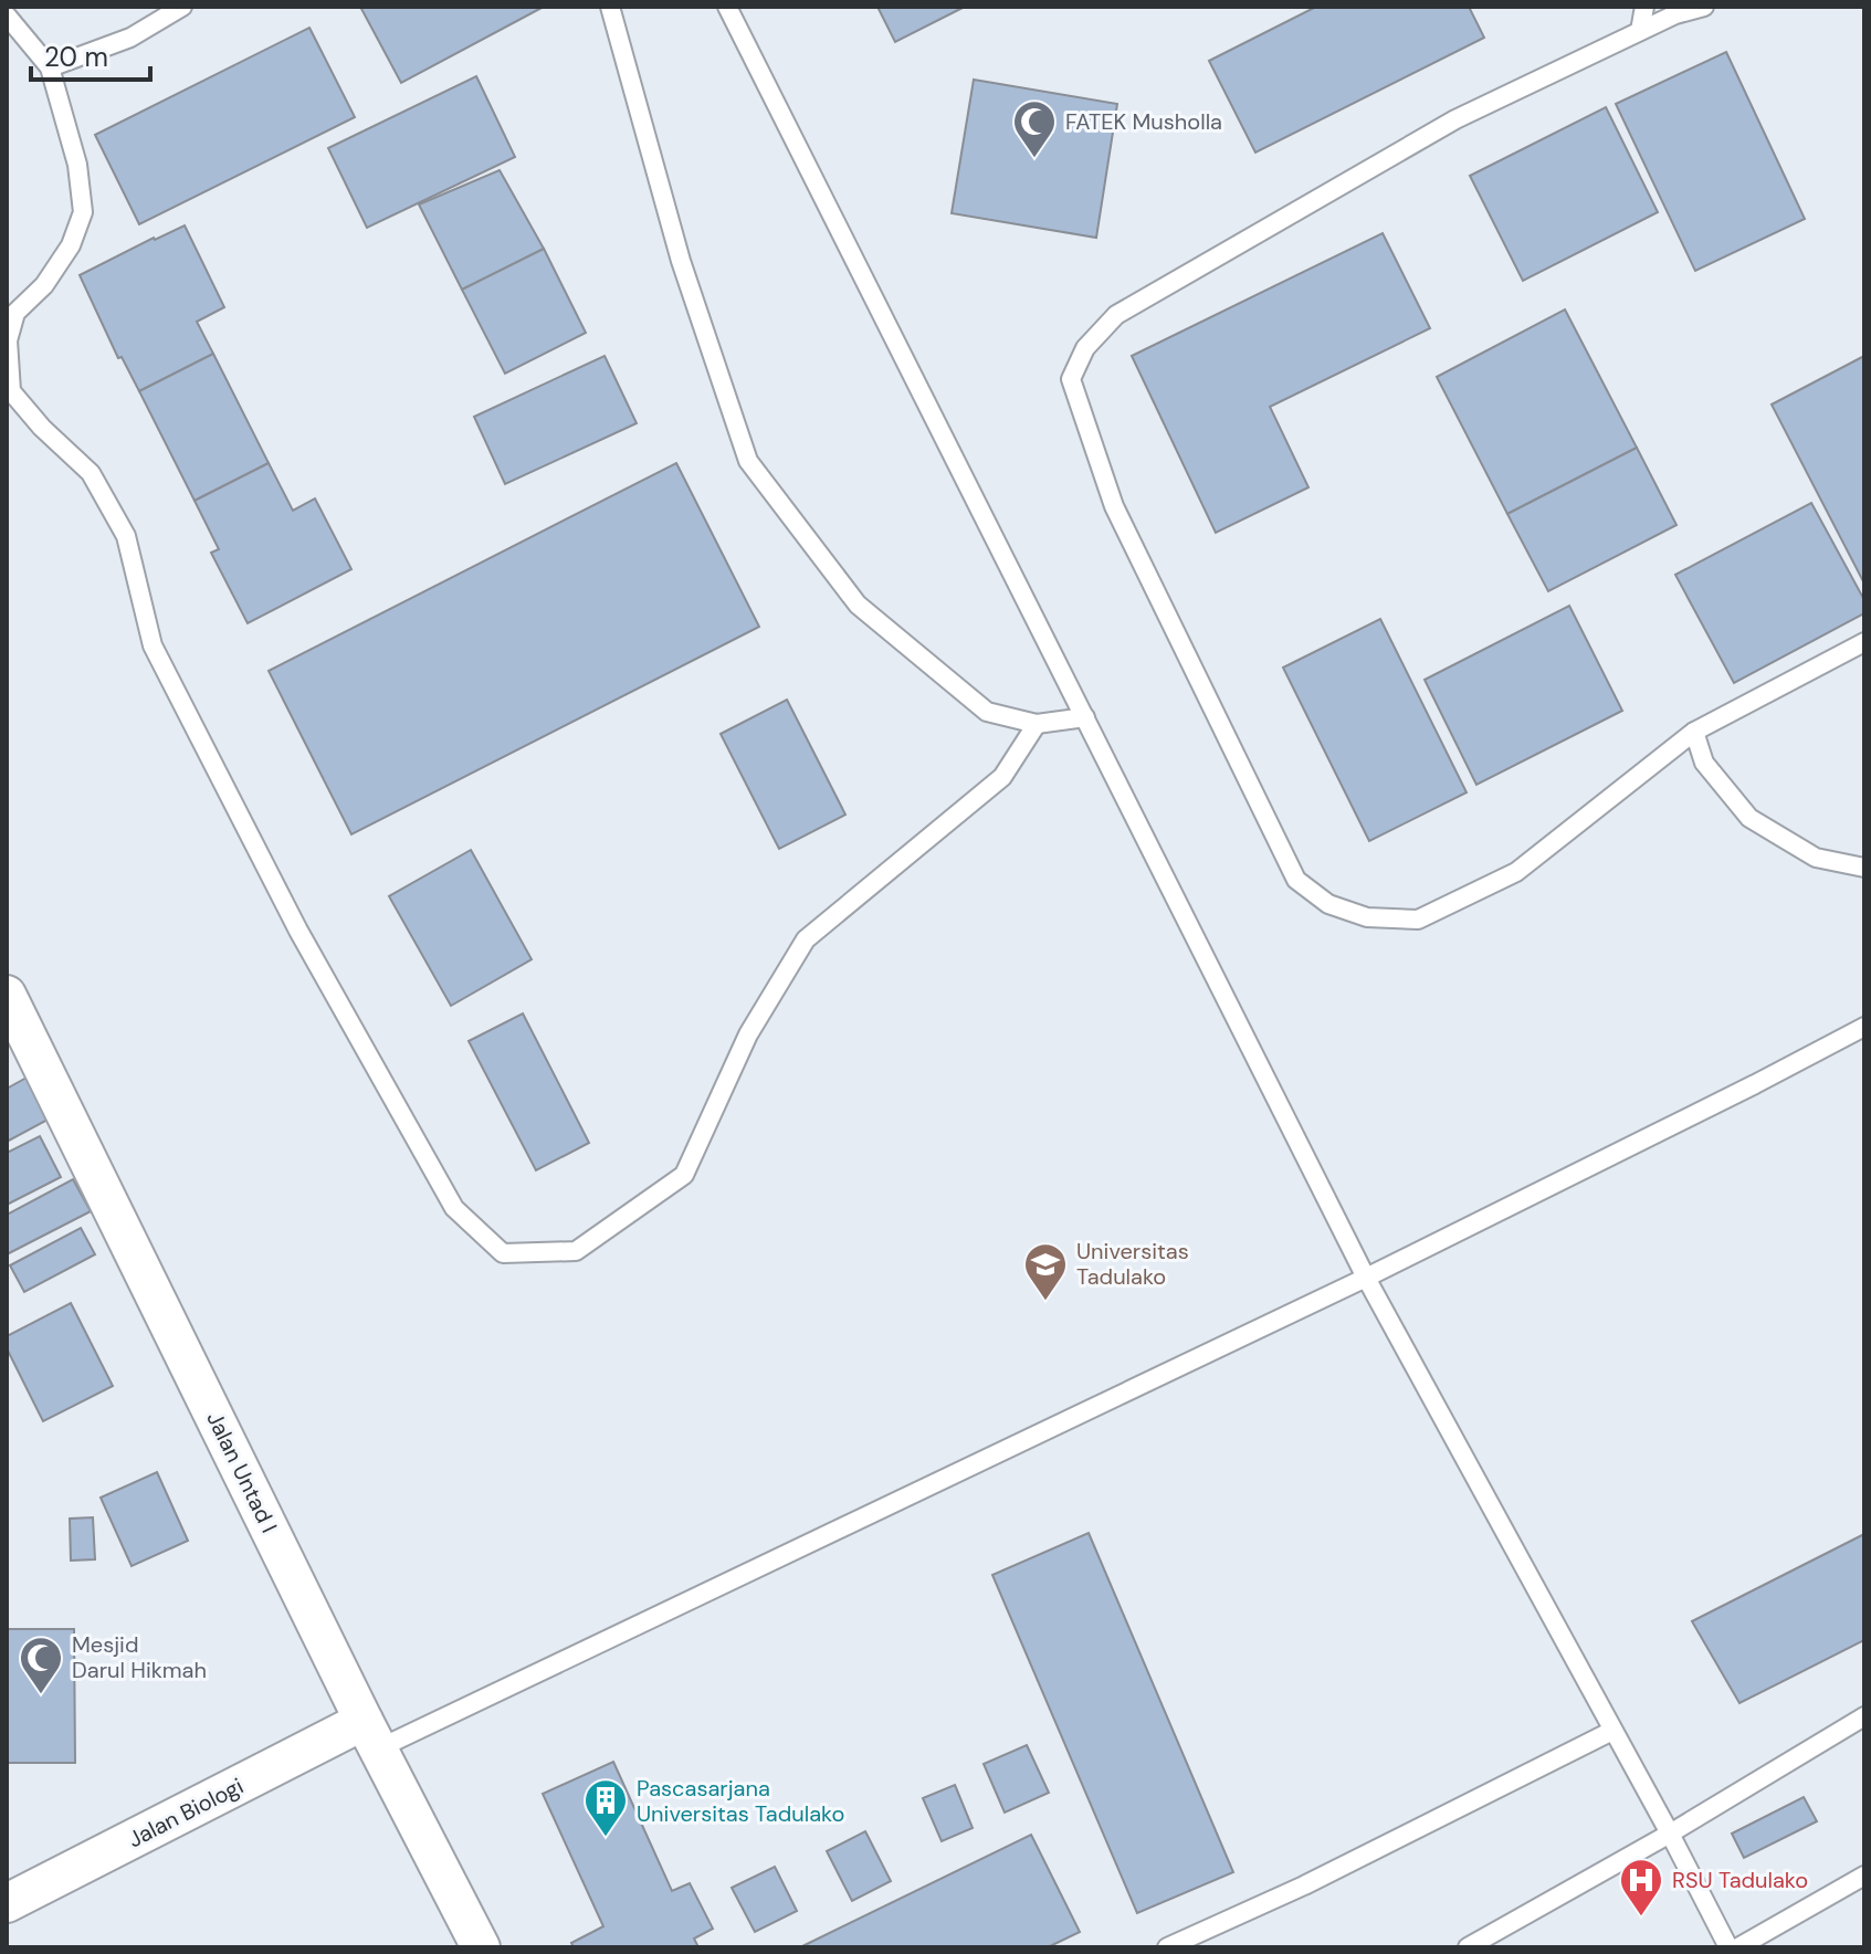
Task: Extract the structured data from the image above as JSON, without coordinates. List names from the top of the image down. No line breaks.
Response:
{"streets":{"street":["Jalan Untad I","Jalan Biologi"]},"crossings":[["Jalan Untad I","Jalan Biologi"]],"places":{"mosque":["FATEK Musholla","Mesjid Darul Hikmah"],"school or university":["Universitas Tadulako"],"building":["Pascasarjana Universitas Tadulako"],"hospital":["RSU Tadulako"]},"scale_bar":"20 m"}
